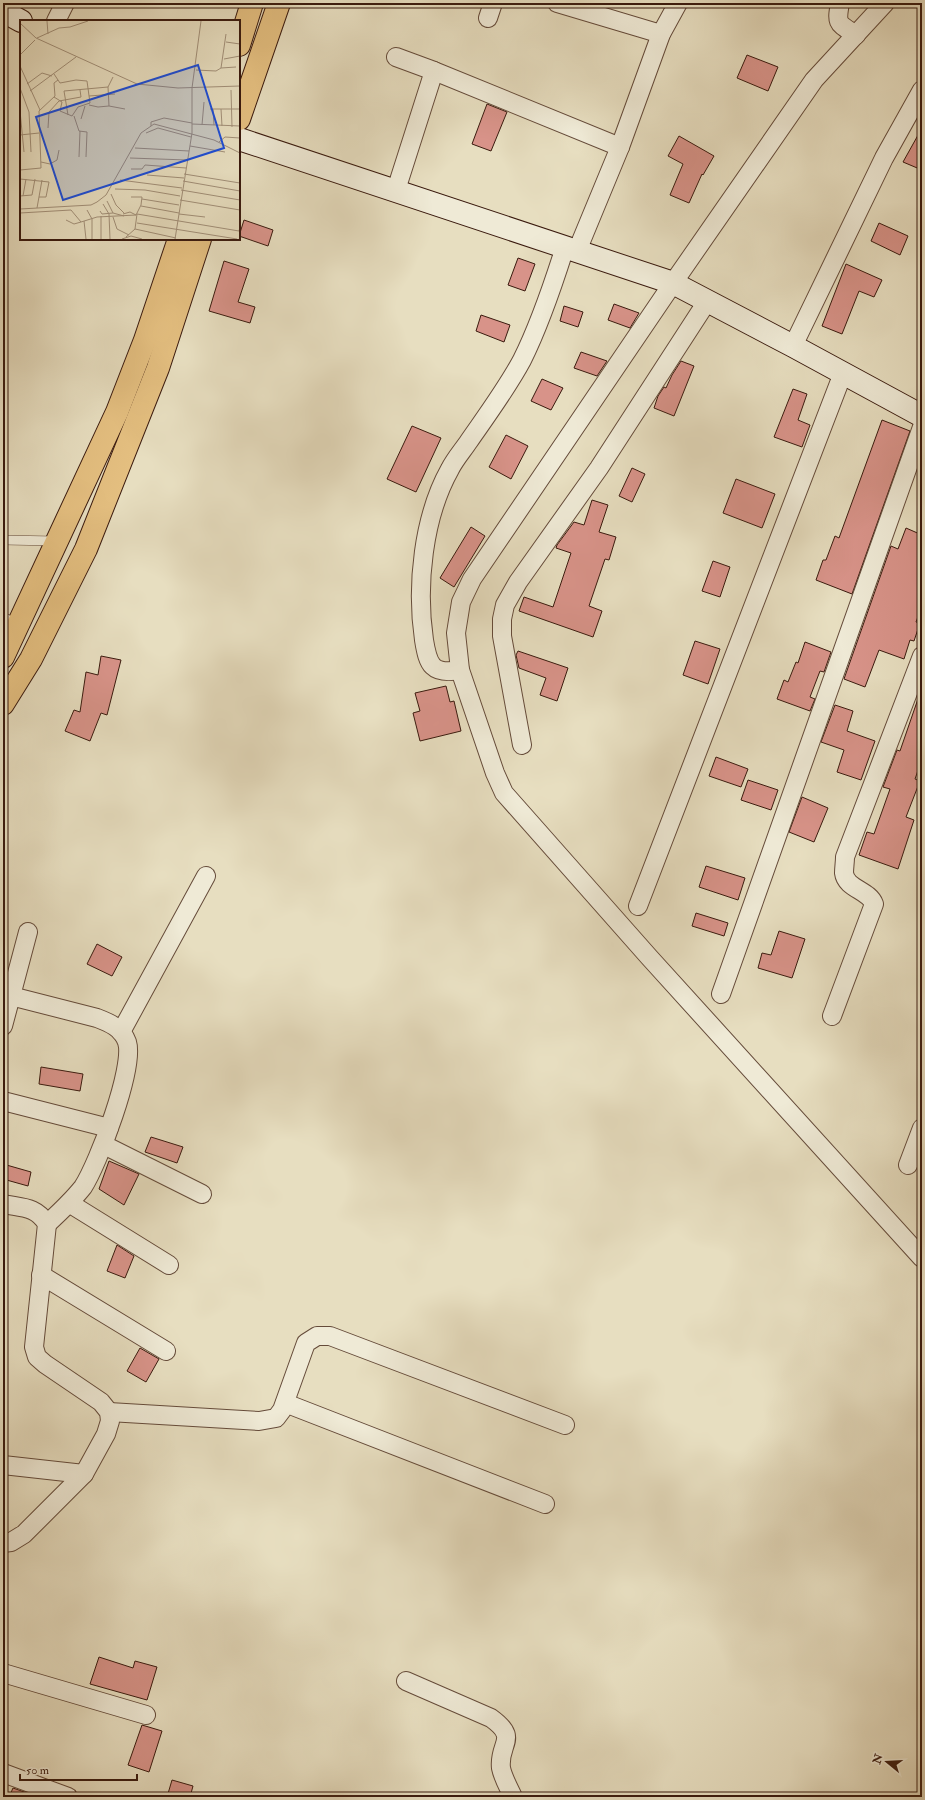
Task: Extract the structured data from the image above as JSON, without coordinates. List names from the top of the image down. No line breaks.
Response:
{"scale_bar":"50 m","north":"left"}
